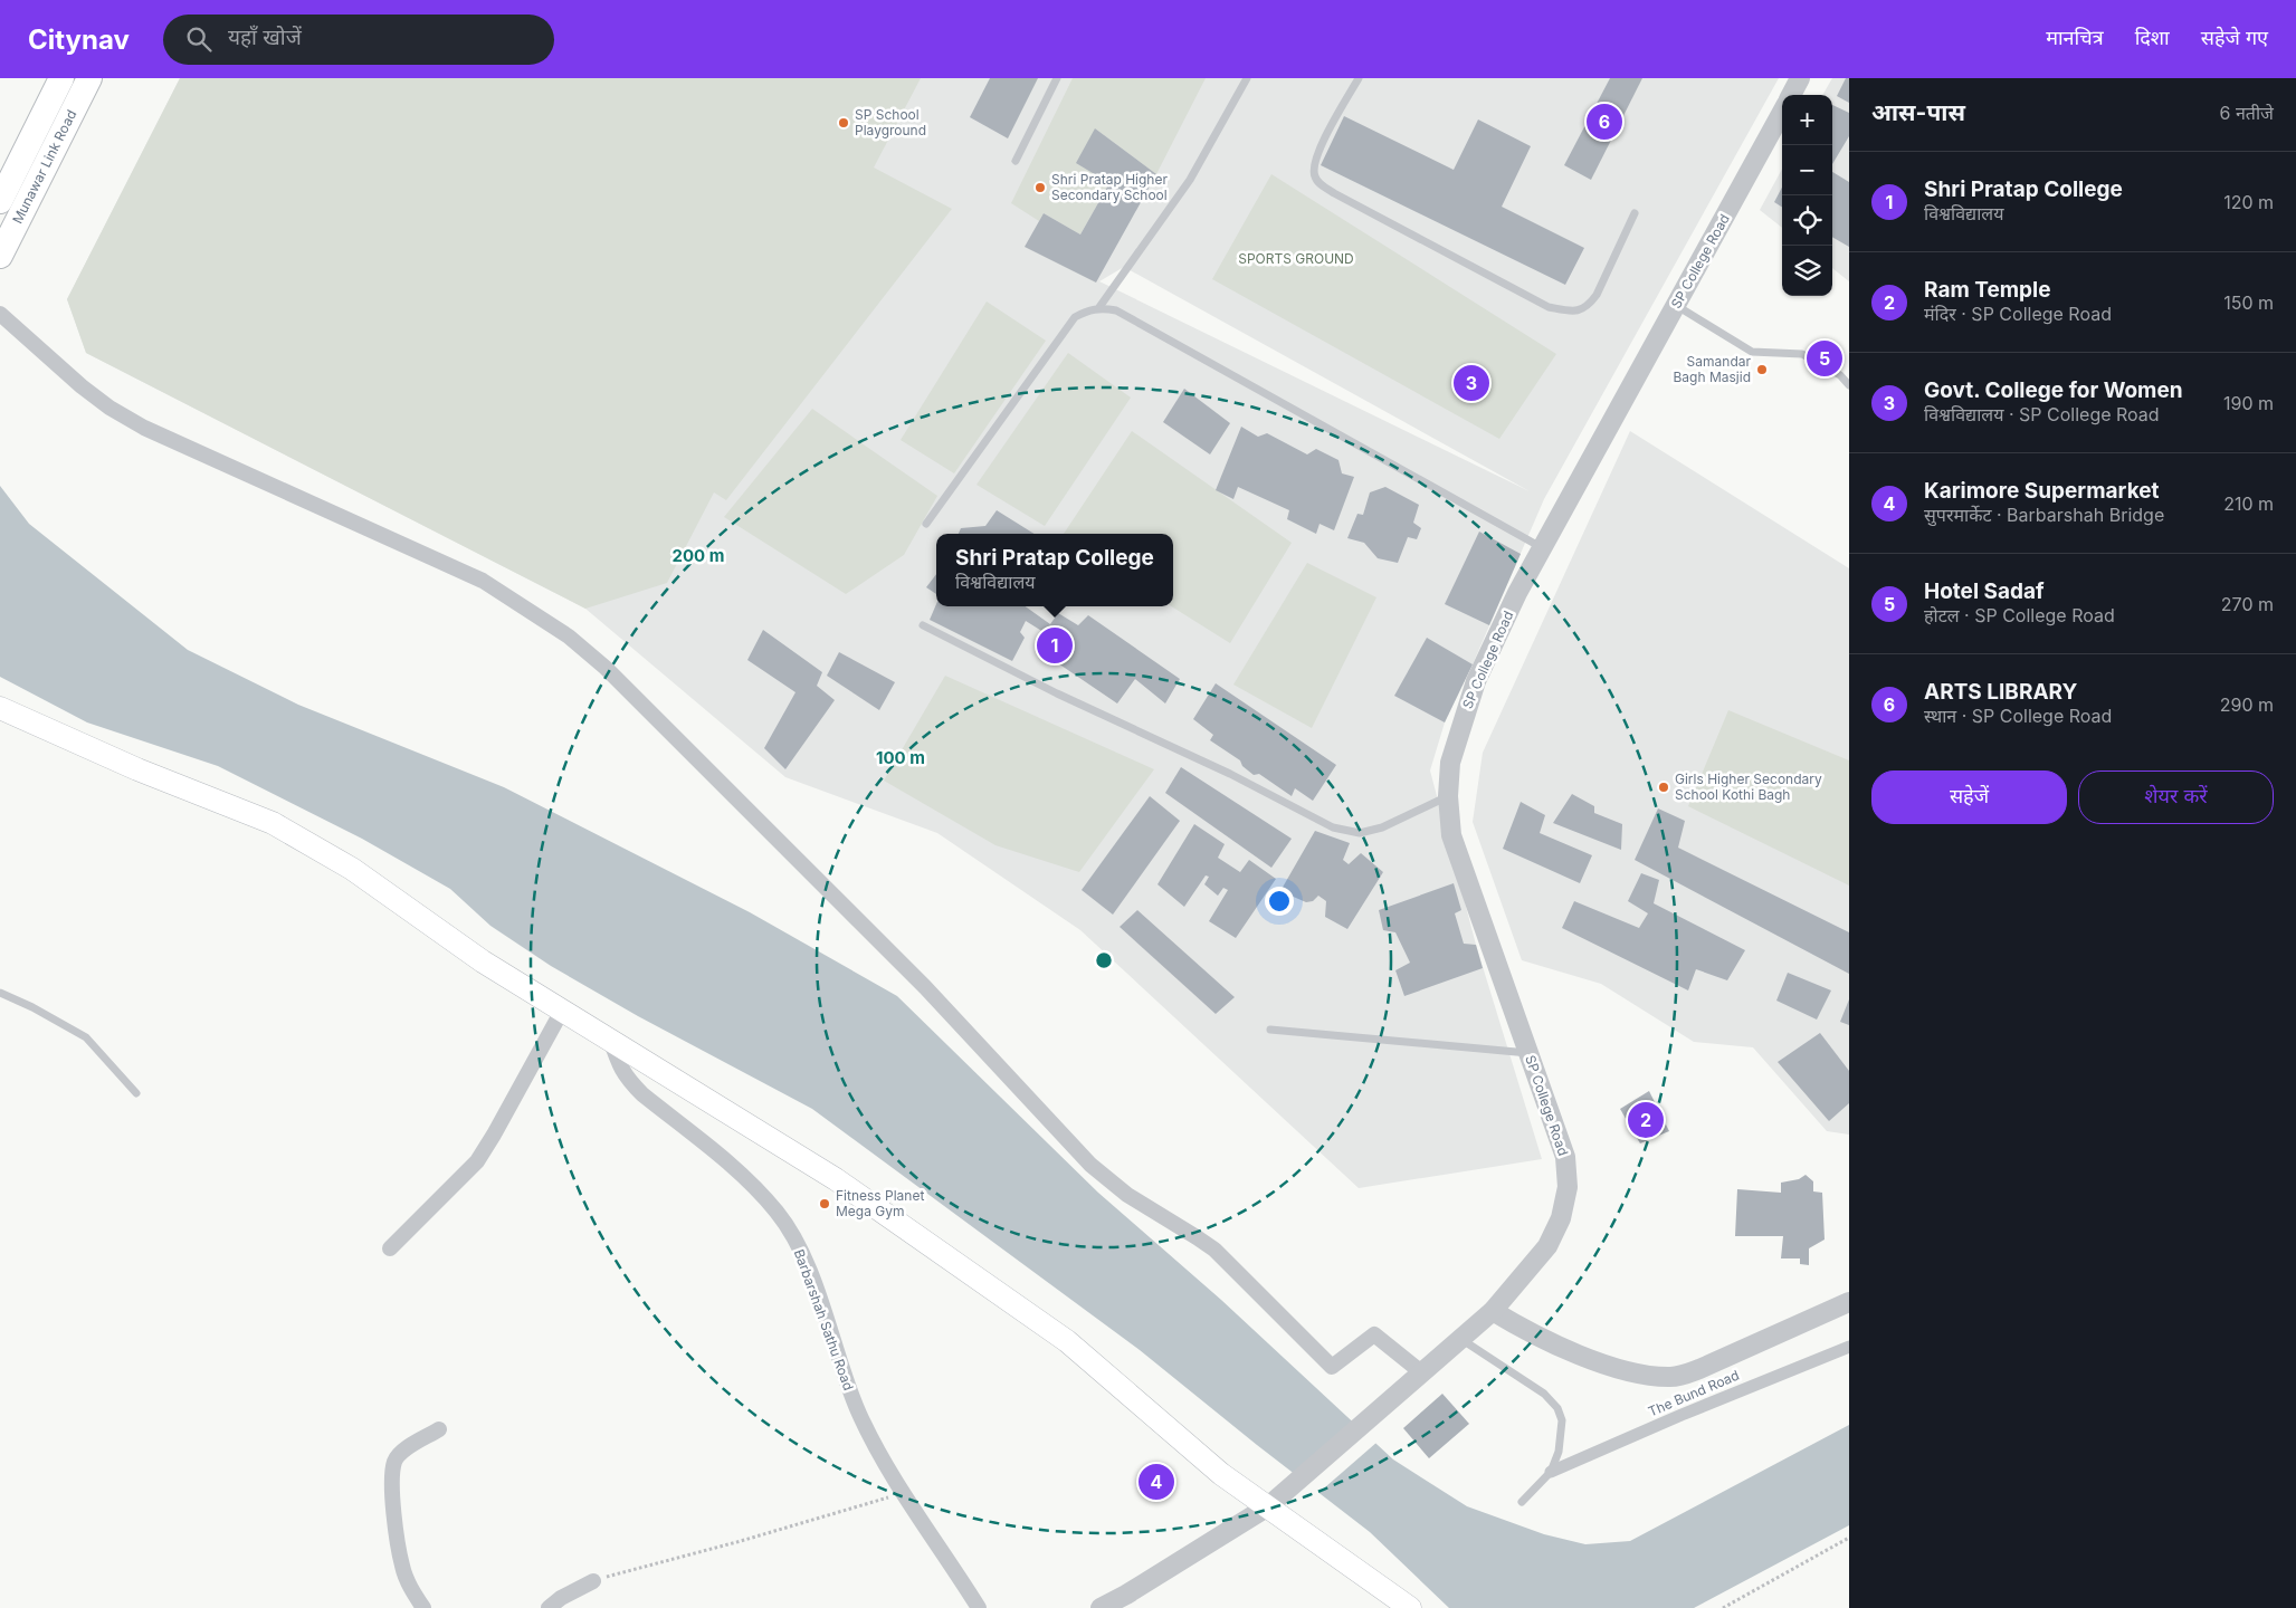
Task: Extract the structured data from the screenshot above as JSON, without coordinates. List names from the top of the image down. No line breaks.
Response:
{"streets":{"main road":["Munawar Link Road"],"street":["SP College Road","Barbarshah Sathu Road","The Bund Road"]},"parks":["SPORTS GROUND"],"places":["SP School Playground","Shri Pratap Higher Secondary School","Samandar Bagh Masjid","Girls Higher Secondary School Kothi Bagh","Fitness Planet Mega Gym"],"page":{"header":"Citynav","search":"यहाँ खोजें","nav":["मानचित्र","दिशा","सहेजे गए"],"heading":["आस-पास","6 नतीजे"],"map_buttons":["+","−"],"pins":["6","5","3","1","2","4"],"list":[{"mark":"1","name":"Shri Pratap College","note":"विश्वविद्यालय","value":"120 m"},{"mark":"2","name":"Ram Temple","note":"मंदिर · SP College Road","value":"150 m"},{"mark":"3","name":"Govt. College for Women","note":"विश्वविद्यालय · SP College Road","value":"190 m"},{"mark":"4","name":"Karimore Supermarket","note":"सुपरमार्केट · Barbarshah Bridge","value":"210 m"},{"mark":"5","name":"Hotel Sadaf","note":"होटल · SP College Road","value":"270 m"},{"mark":"6","name":"ARTS LIBRARY","note":"स्थान · SP College Road","value":"290 m"}],"popup":["Shri Pratap College","विश्वविद्यालय"],"buttons":["सहेजें","शेयर करें"]},"rings":["200 m","100 m"]}
